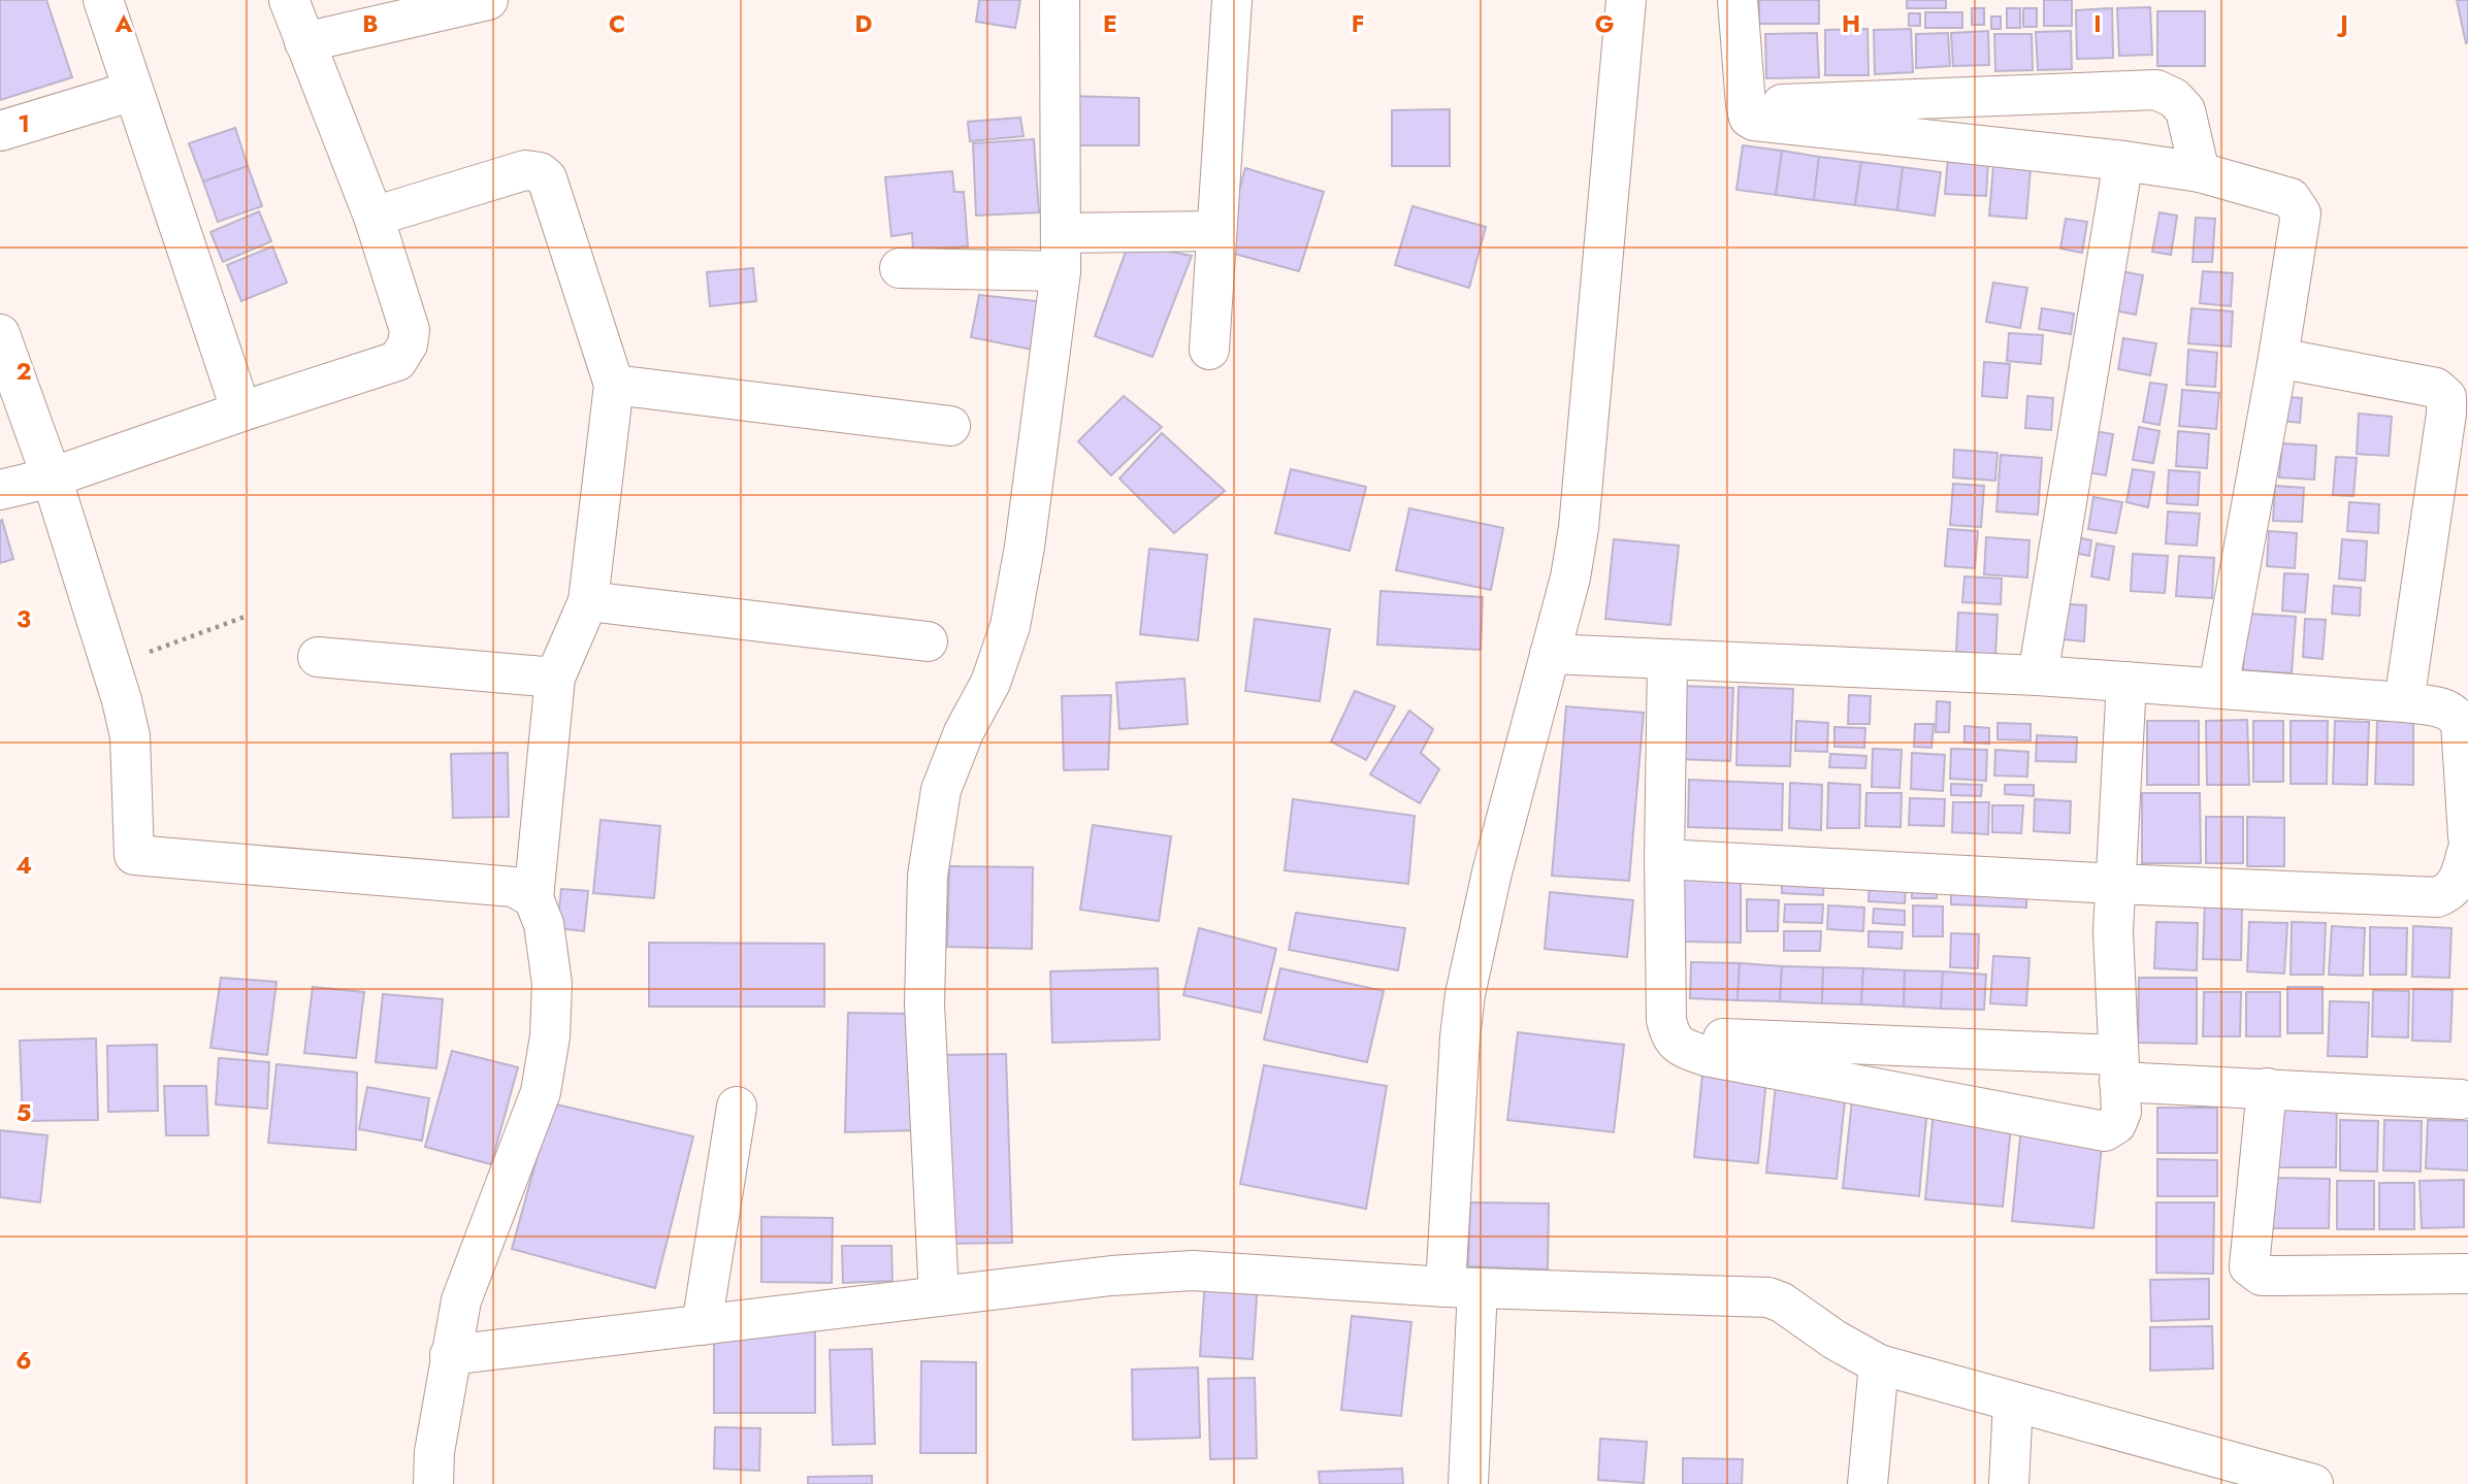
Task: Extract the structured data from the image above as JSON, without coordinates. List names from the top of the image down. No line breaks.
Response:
{"grid":{"columns":["A","B","C","D","E","F","G","H","I","J"],"rows":["1","2","3","4","5","6"]}}
